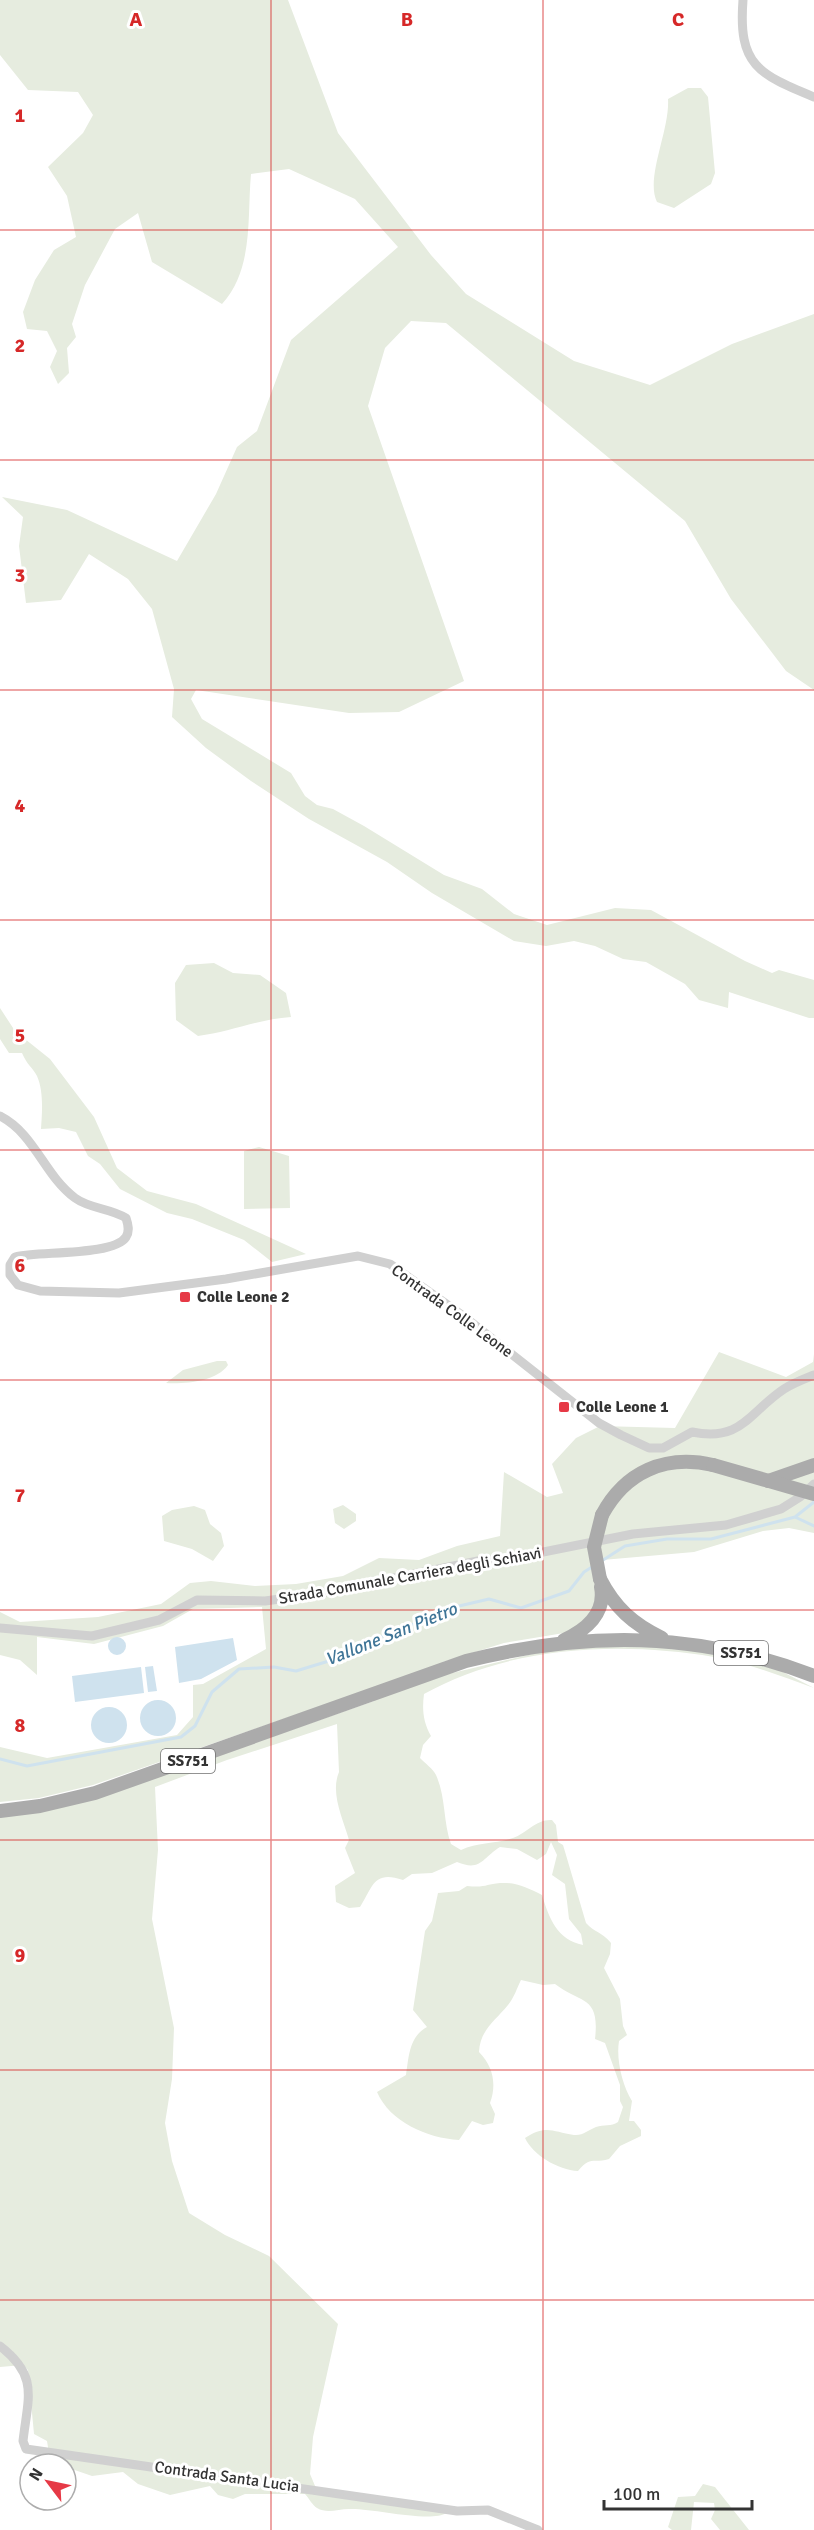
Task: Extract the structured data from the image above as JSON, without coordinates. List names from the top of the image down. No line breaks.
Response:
{"streets":{"main road":["SS751"],"street":["Contrada Colle Leone","Strada Comunale Carriera degli Schiavi","Contrada Santa Lucia"]},"water":["Vallone San Pietro"],"places":{"transit":["Colle Leone 2","Colle Leone 1"]},"scale_bar":"100 m","north":"top left","grid":{"columns":["A","B","C"],"rows":["1","2","3","4","5","6","7","8","9"]}}
